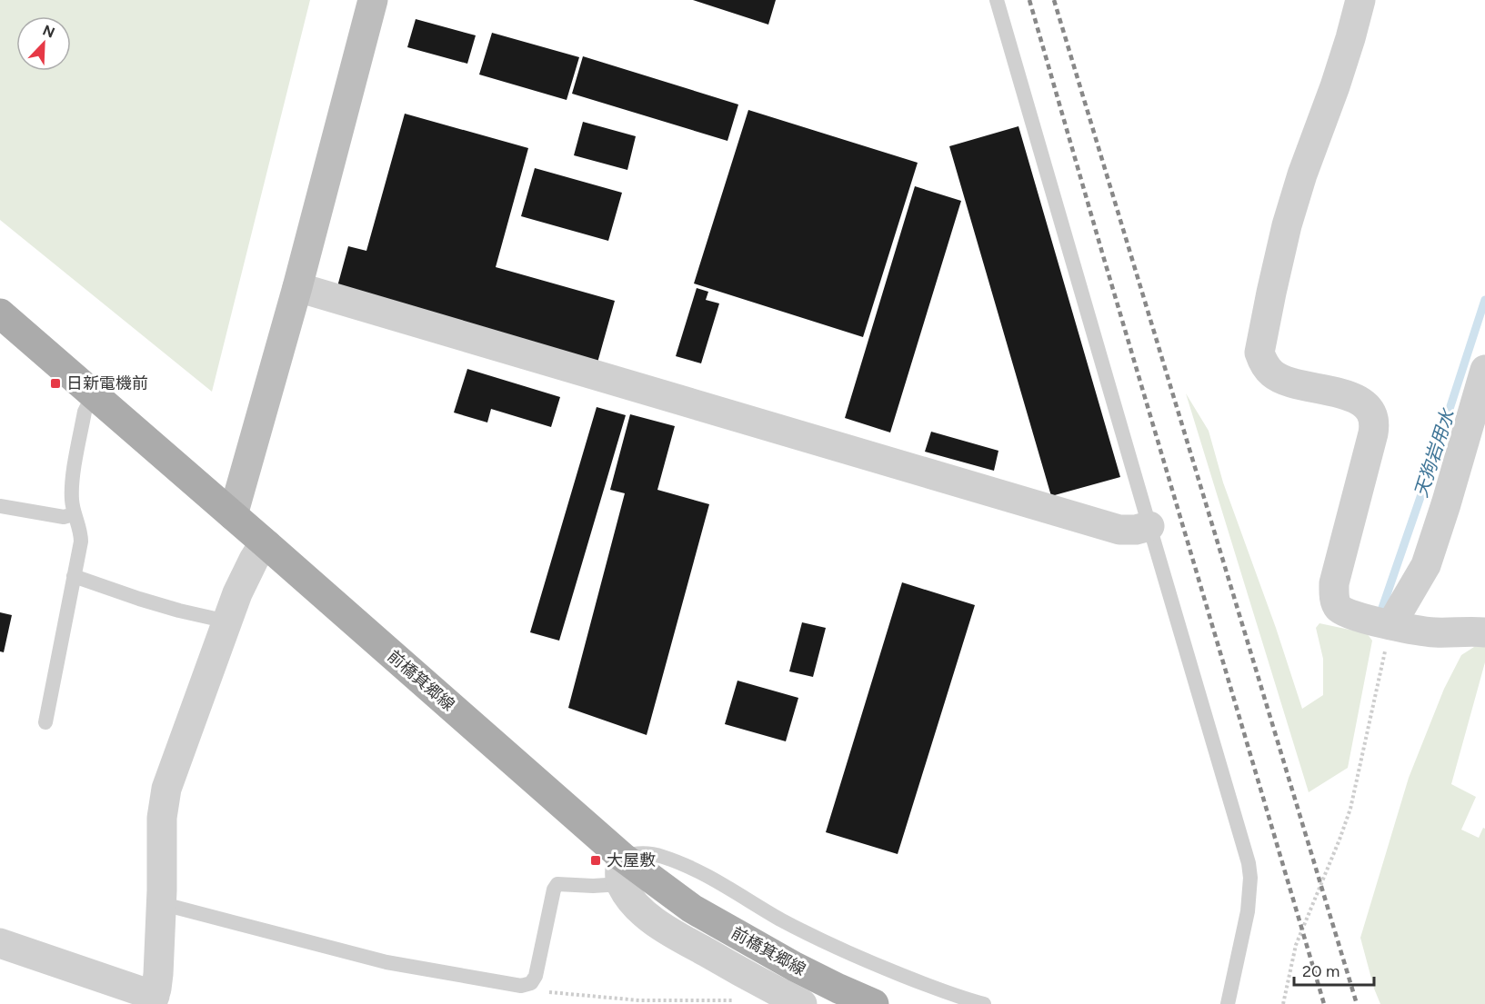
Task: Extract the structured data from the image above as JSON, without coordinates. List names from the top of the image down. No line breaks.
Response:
{"streets":{"main road":["前橋箕郷線"]},"water":["天狗岩用水"],"places":{"transit":["日新電機前","大屋敷"]},"scale_bar":"20 m","north":"top right"}
